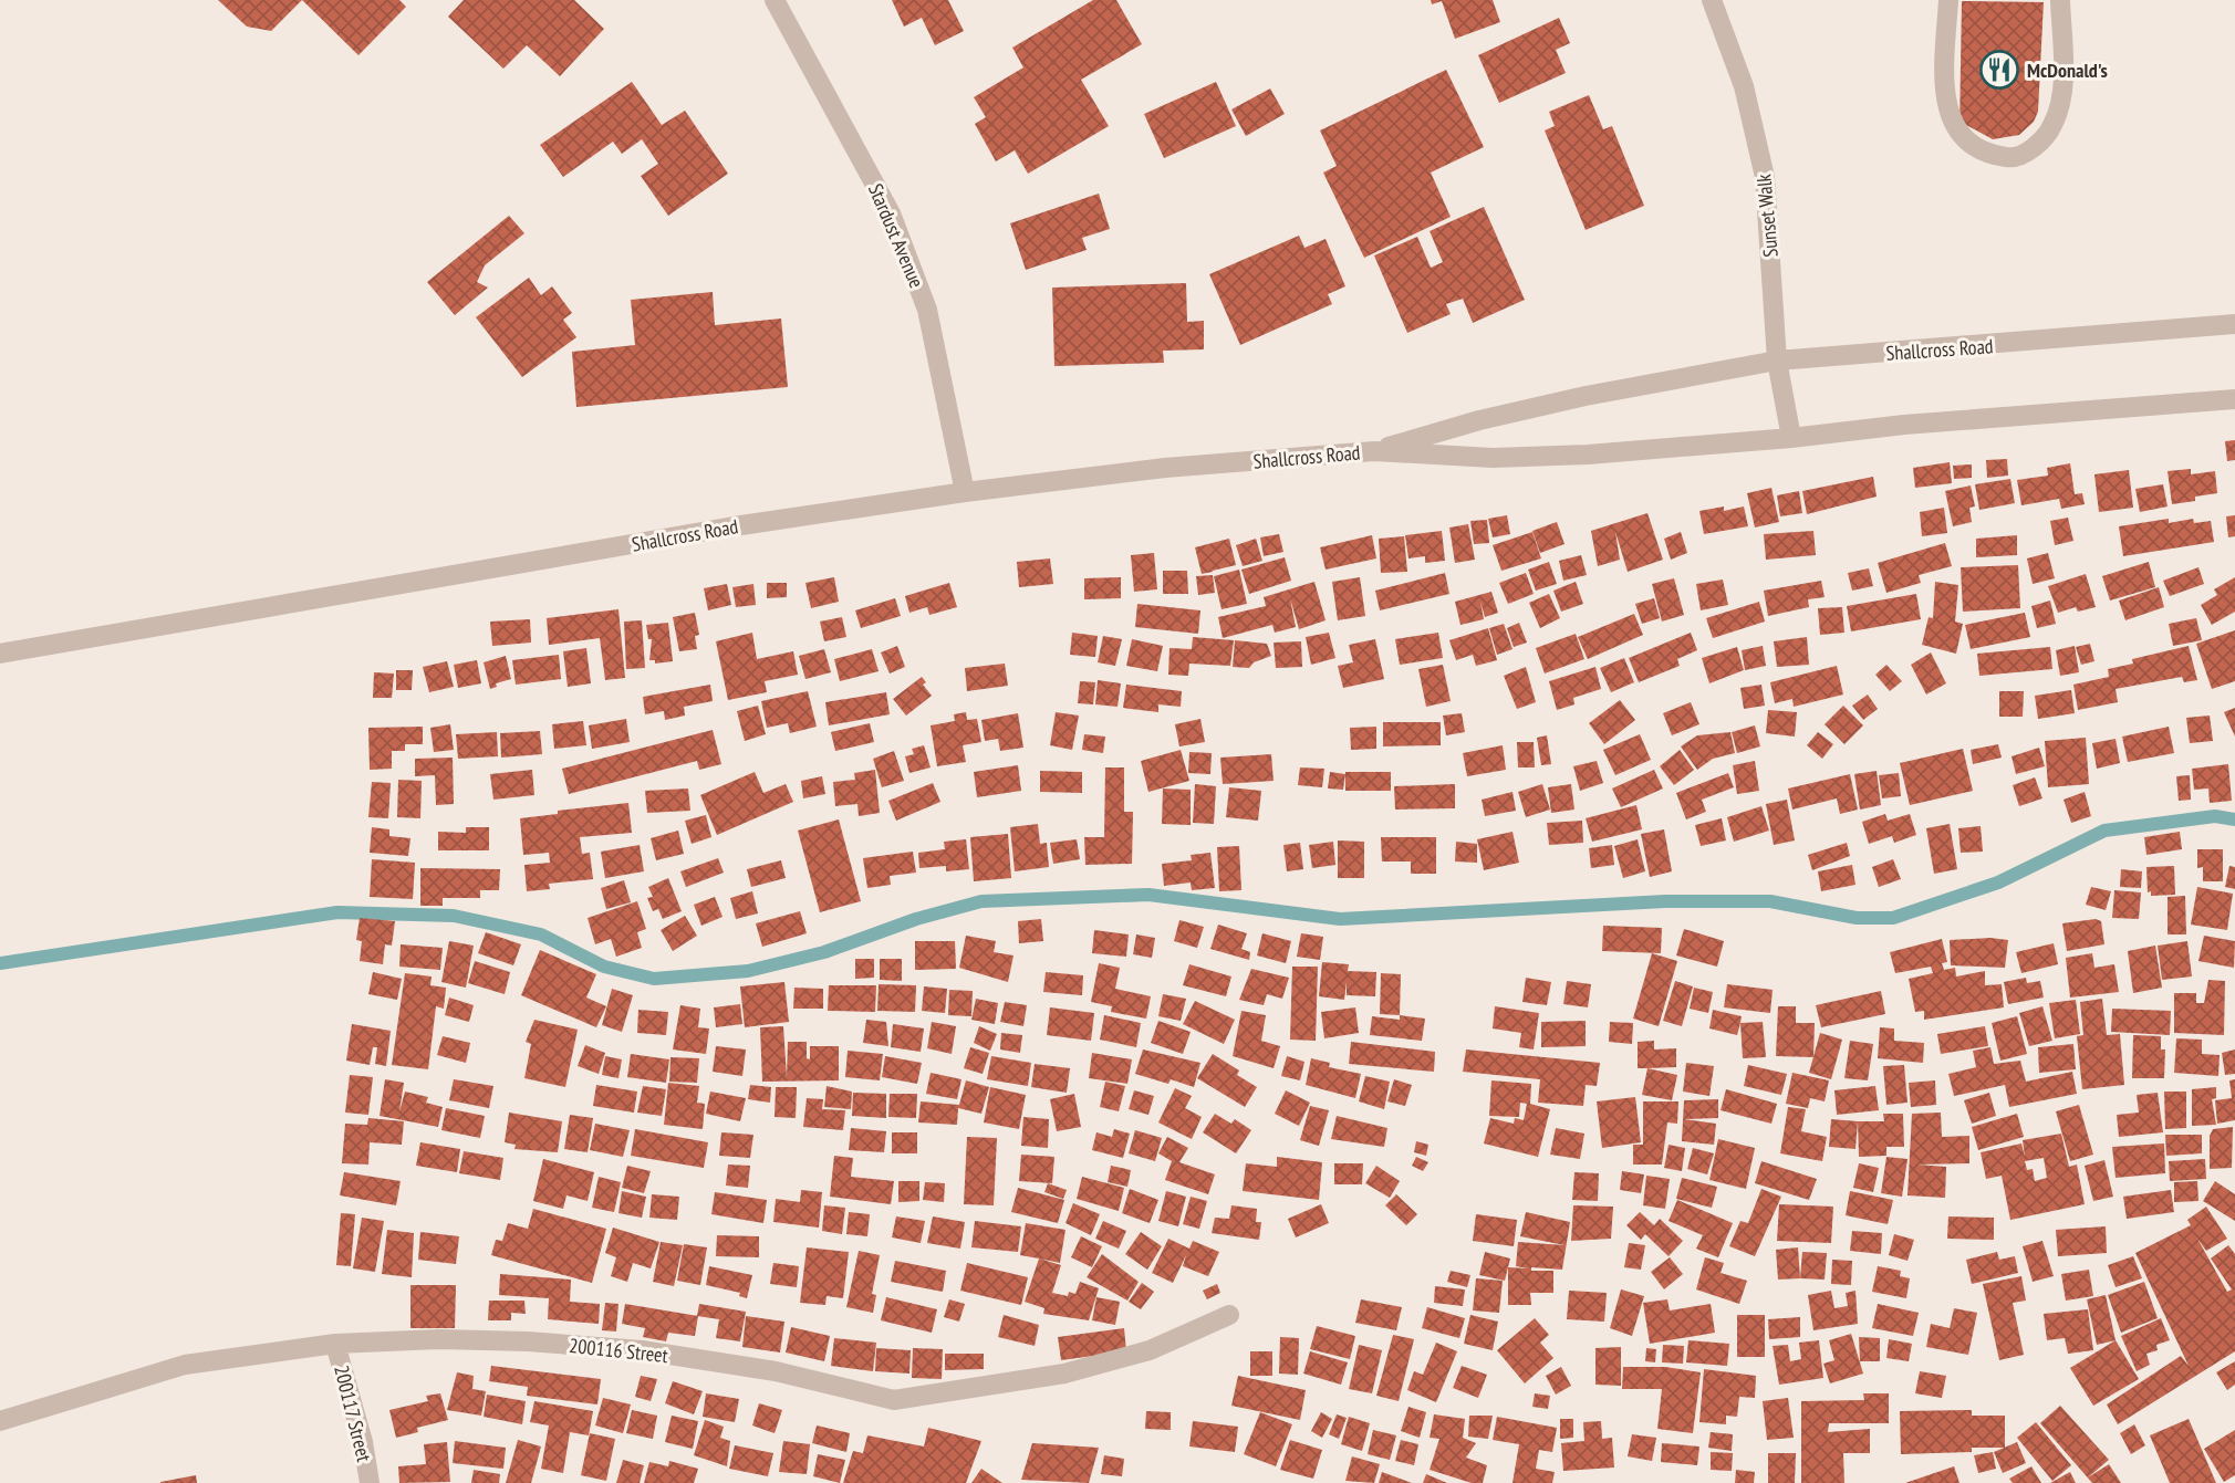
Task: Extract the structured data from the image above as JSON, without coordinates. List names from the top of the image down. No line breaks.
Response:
{"streets":{"street":["Sunset Walk","Stardust Avenue","Shallcross Road","200116 Street","200117 Street"]},"crossings":[["Sunset Walk","Shallcross Road"],["Stardust Avenue","Shallcross Road"],["200116 Street","200117 Street"]],"places":{"restaurant":["McDonald's"]}}
